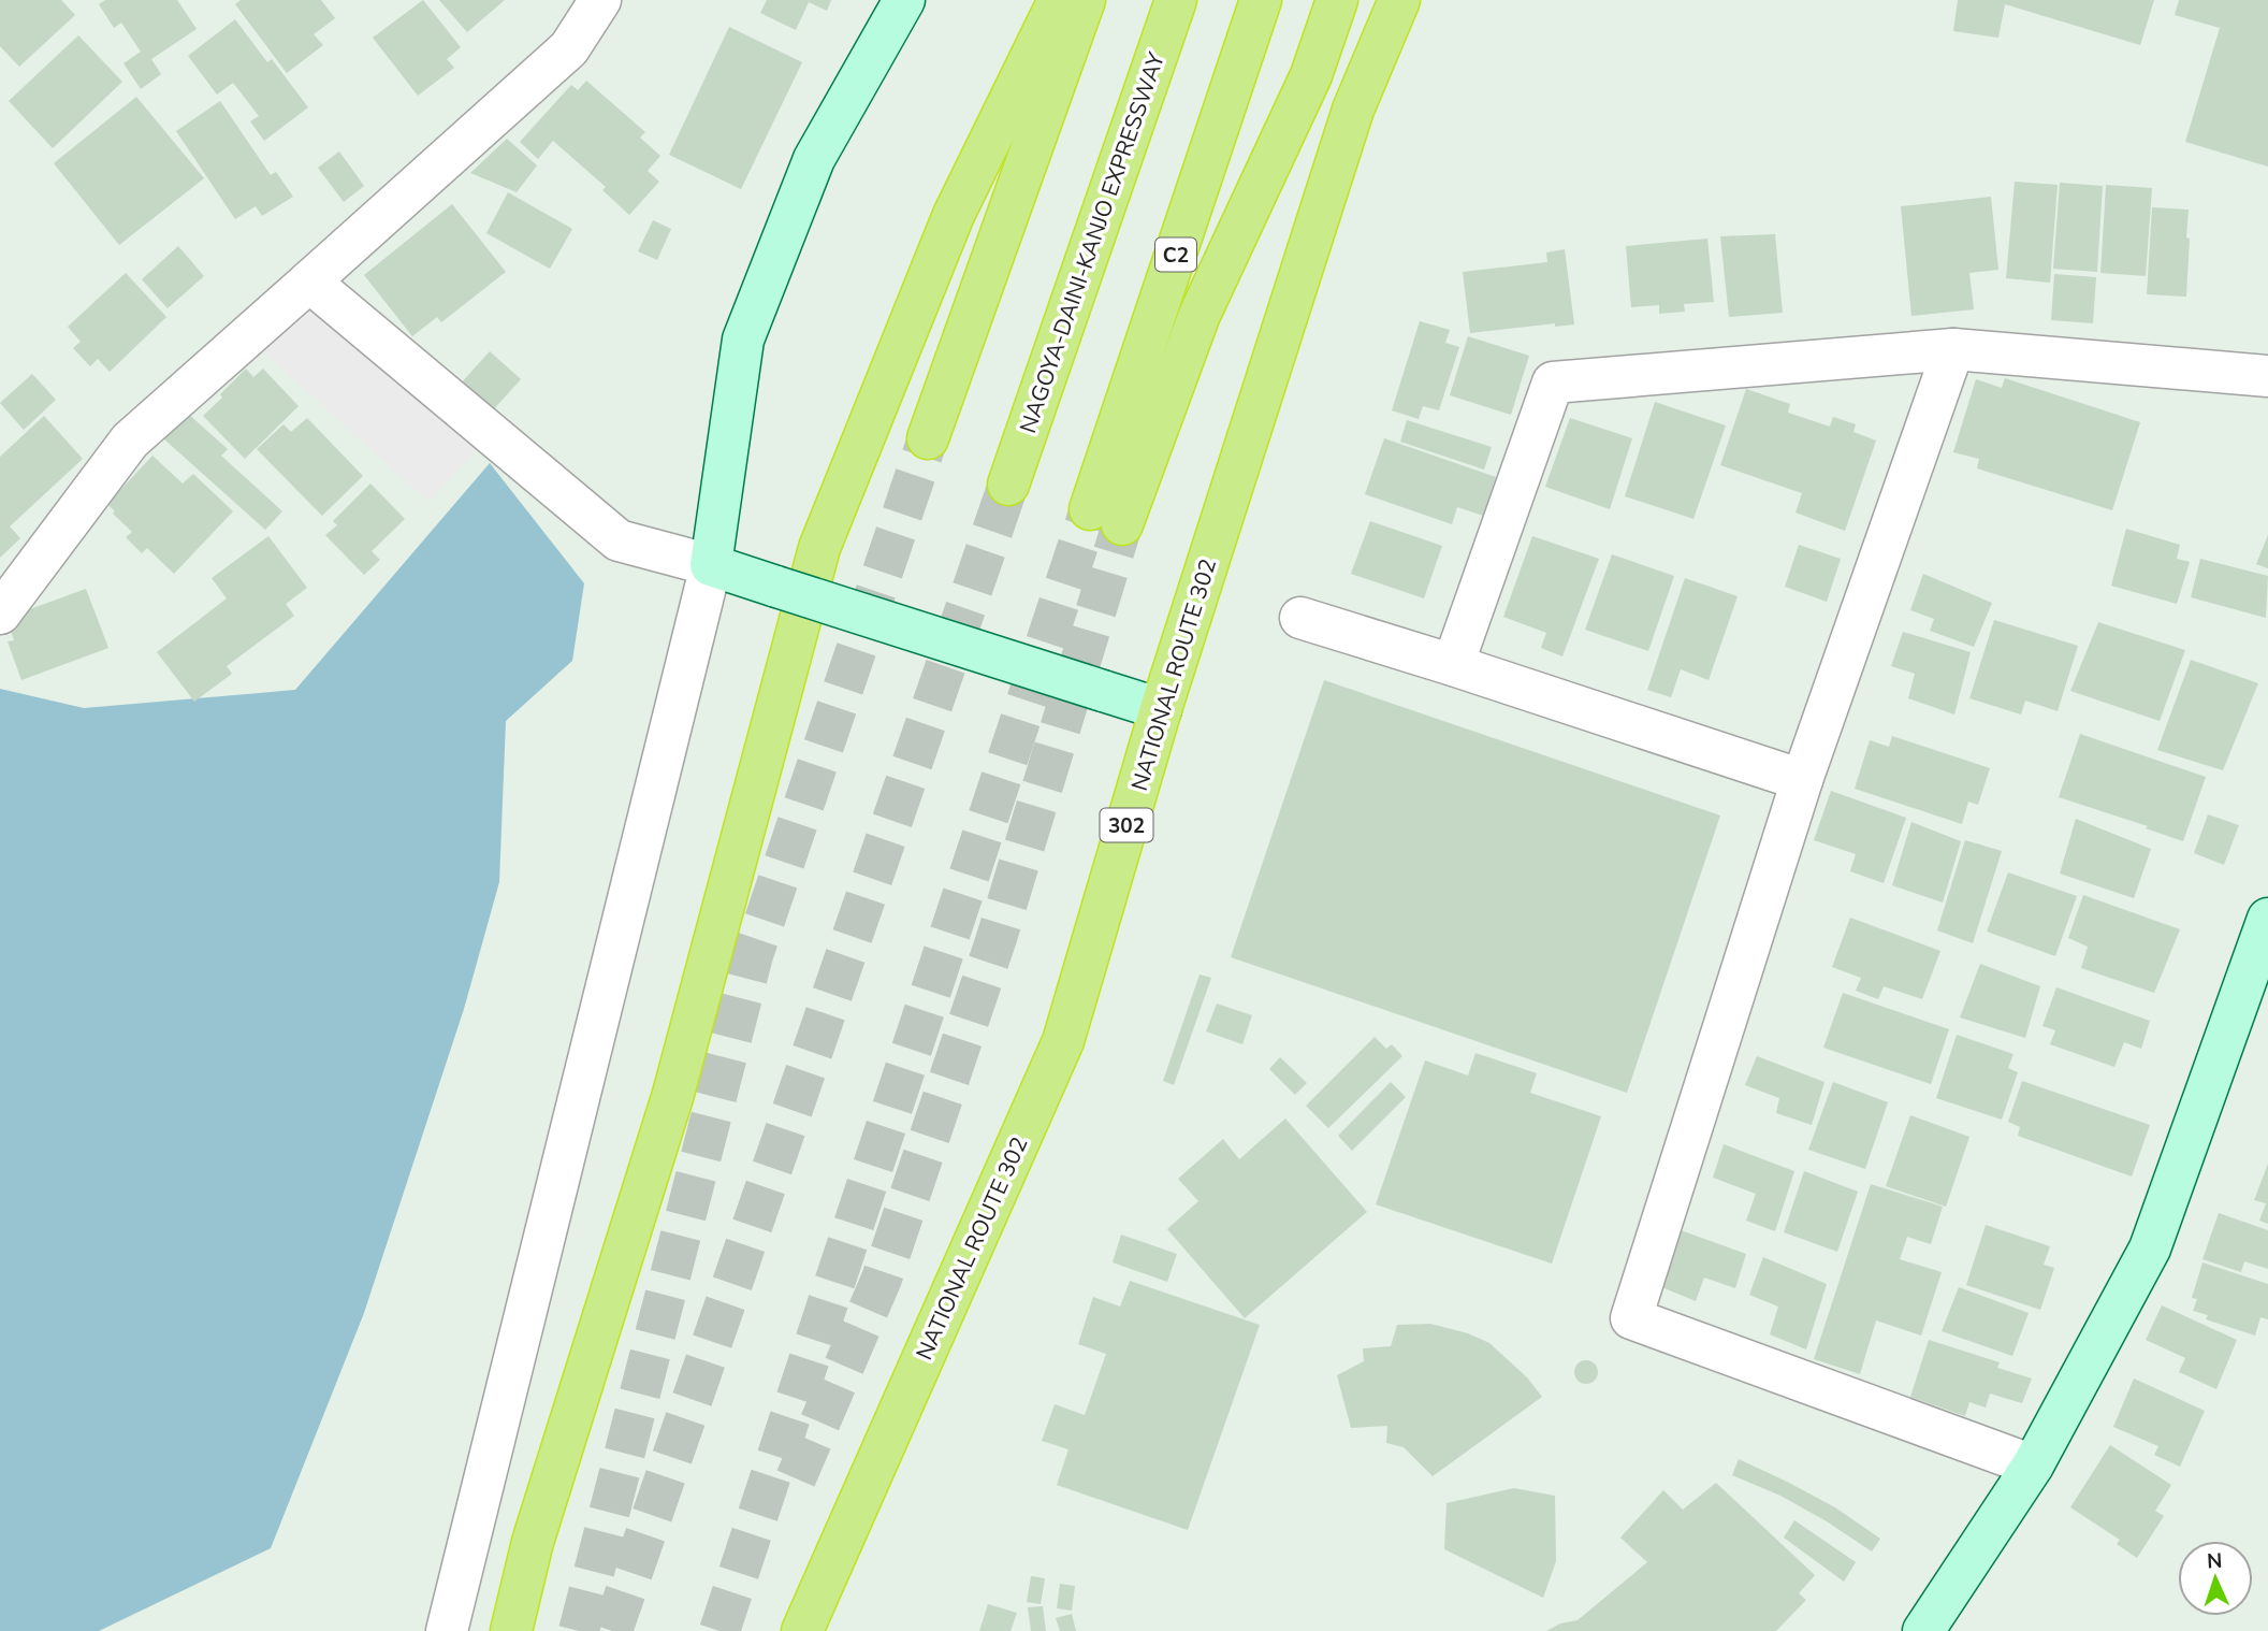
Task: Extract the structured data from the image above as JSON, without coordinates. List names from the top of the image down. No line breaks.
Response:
{"streets":{"highway":["NAGOYA-DAINI-KANJO EXPRESSWAY","C2","NATIONAL ROUTE 302","302"]},"north":"top"}
